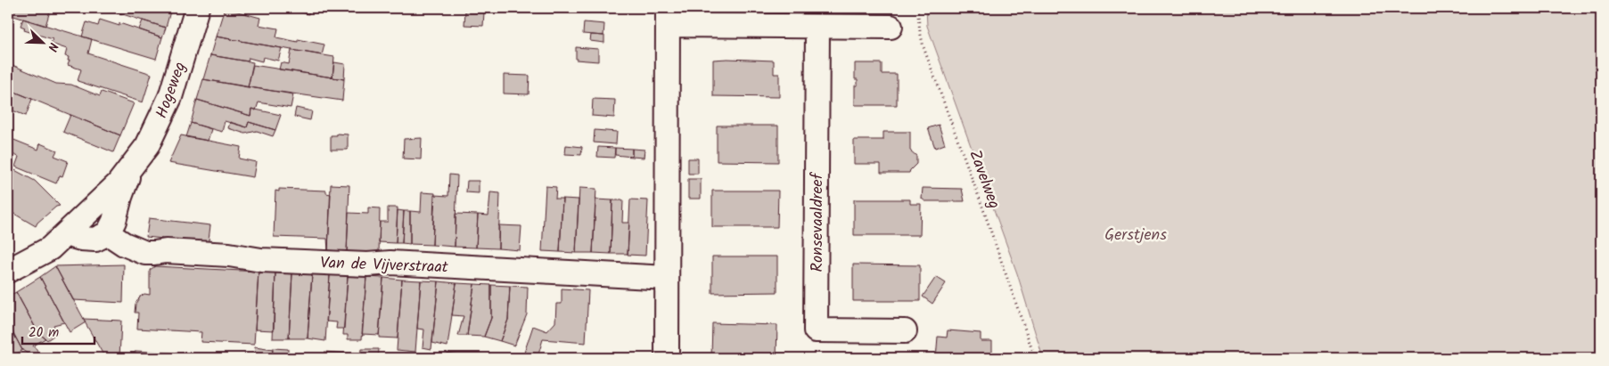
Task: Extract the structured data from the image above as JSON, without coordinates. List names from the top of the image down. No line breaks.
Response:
{"streets":{"street":["Hogeweg","Ronsevaaldreef","Van de Vijverstraat"],"path":["Zavelweg"]},"crossings":[["Hogeweg","Van de Vijverstraat"]],"parks":["Gerstjens"],"scale_bar":"20 m","north":"bottom right"}
